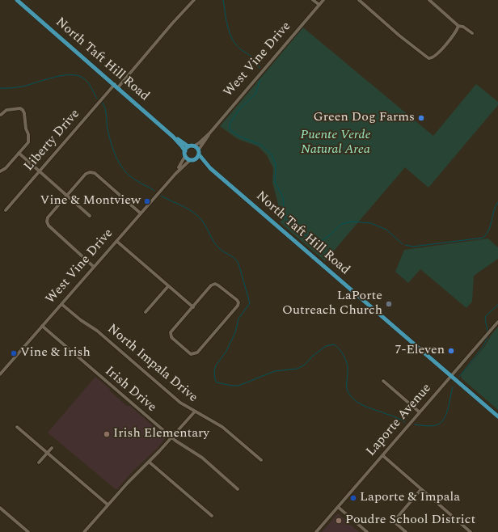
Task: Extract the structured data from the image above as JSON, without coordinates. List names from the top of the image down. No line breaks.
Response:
{"streets":{"main road":["North Taft Hill Road","West Vine Drive"],"street":["Liberty Drive","North Impala Drive","Irish Drive","Laporte Avenue"]},"crossings":[["North Taft Hill Road","West Vine Drive"],["North Taft Hill Road","Liberty Drive"],["North Taft Hill Road","Laporte Avenue"],["West Vine Drive","North Impala Drive"],["West Vine Drive","Irish Drive"]],"parks":["Puente Verde Natural Area"],"places":["Green Dog Farms","Vine & Montview","LaPorte Outreach Church","7-Eleven","Vine & Irish","Irish Elementary","Laporte & Impala","Poudre School District"]}
